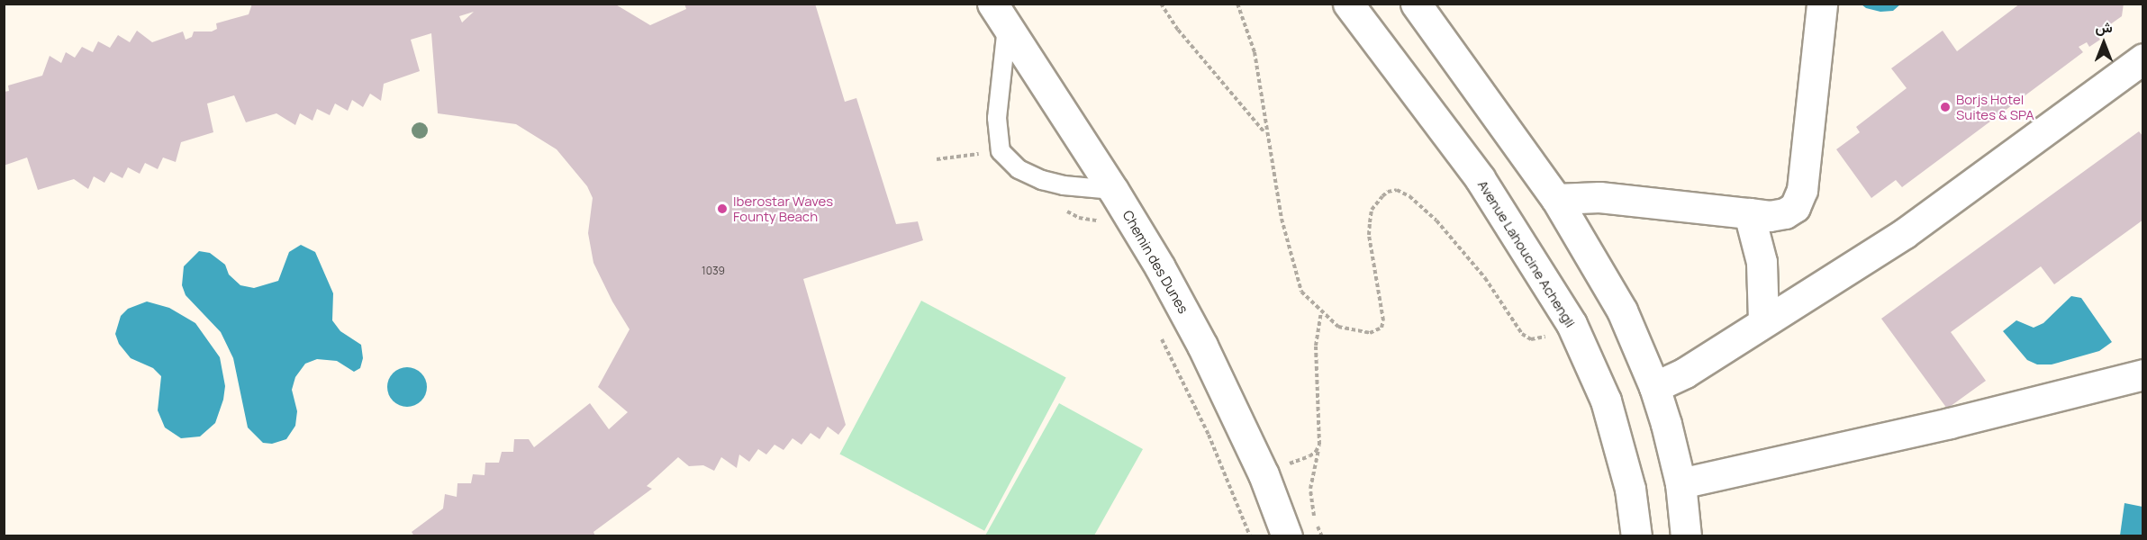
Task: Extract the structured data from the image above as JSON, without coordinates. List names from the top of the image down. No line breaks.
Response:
{"streets":{"street":["Avenue Lahoucine Achengli","Chemin des Dunes"]},"places":["Borjs Hotel Suites & SPA","Iberostar Waves Founty Beach"],"house_numbers":["1039"],"north":"top"}
